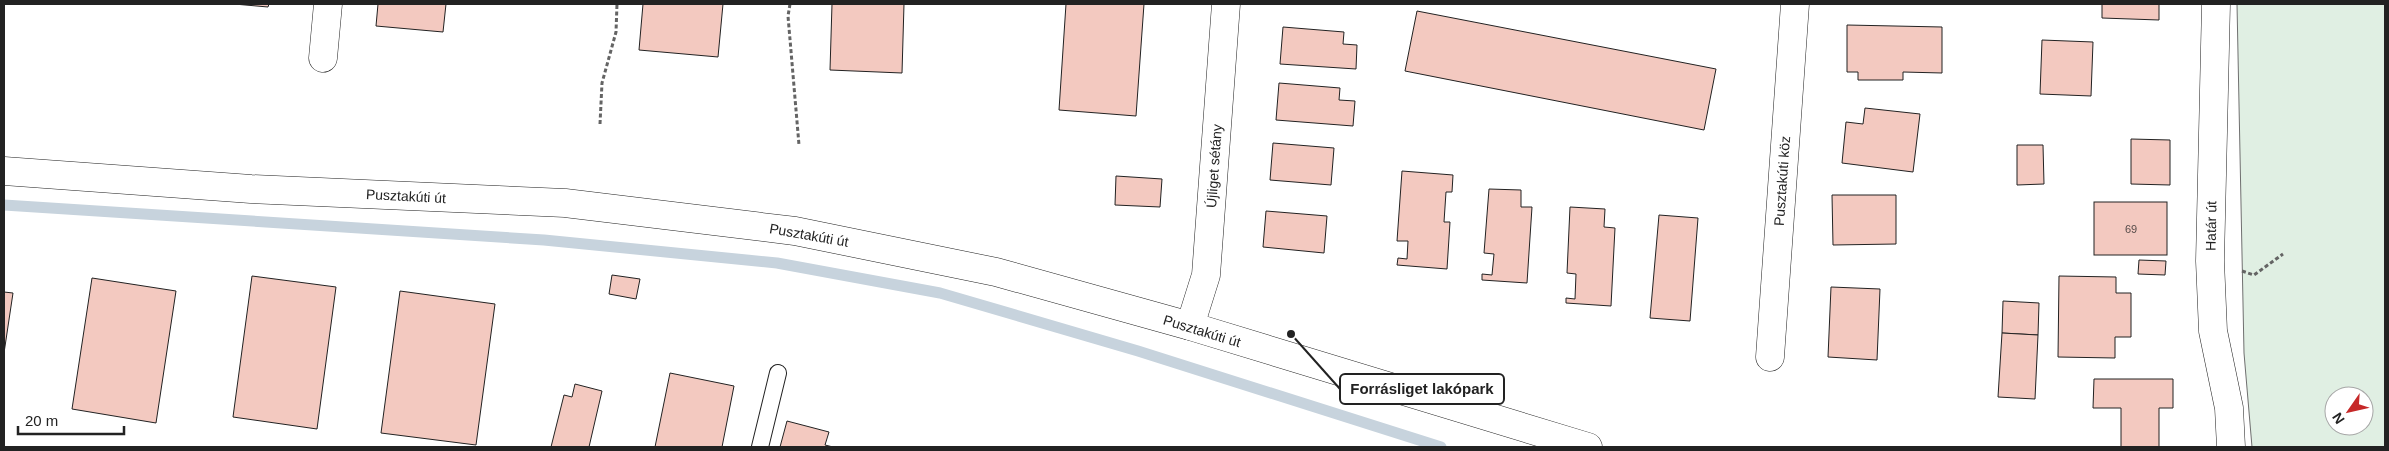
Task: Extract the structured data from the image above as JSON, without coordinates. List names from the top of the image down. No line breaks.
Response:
{"streets":{"street":["Újliget sétány","Pusztakúti köz","Pusztakúti út","Határ út"]},"crossings":[["Újliget sétány","Pusztakúti út"]],"places":["Forrásliget lakópark"],"house_numbers":["69"],"scale_bar":"20 m","north":"bottom left"}
